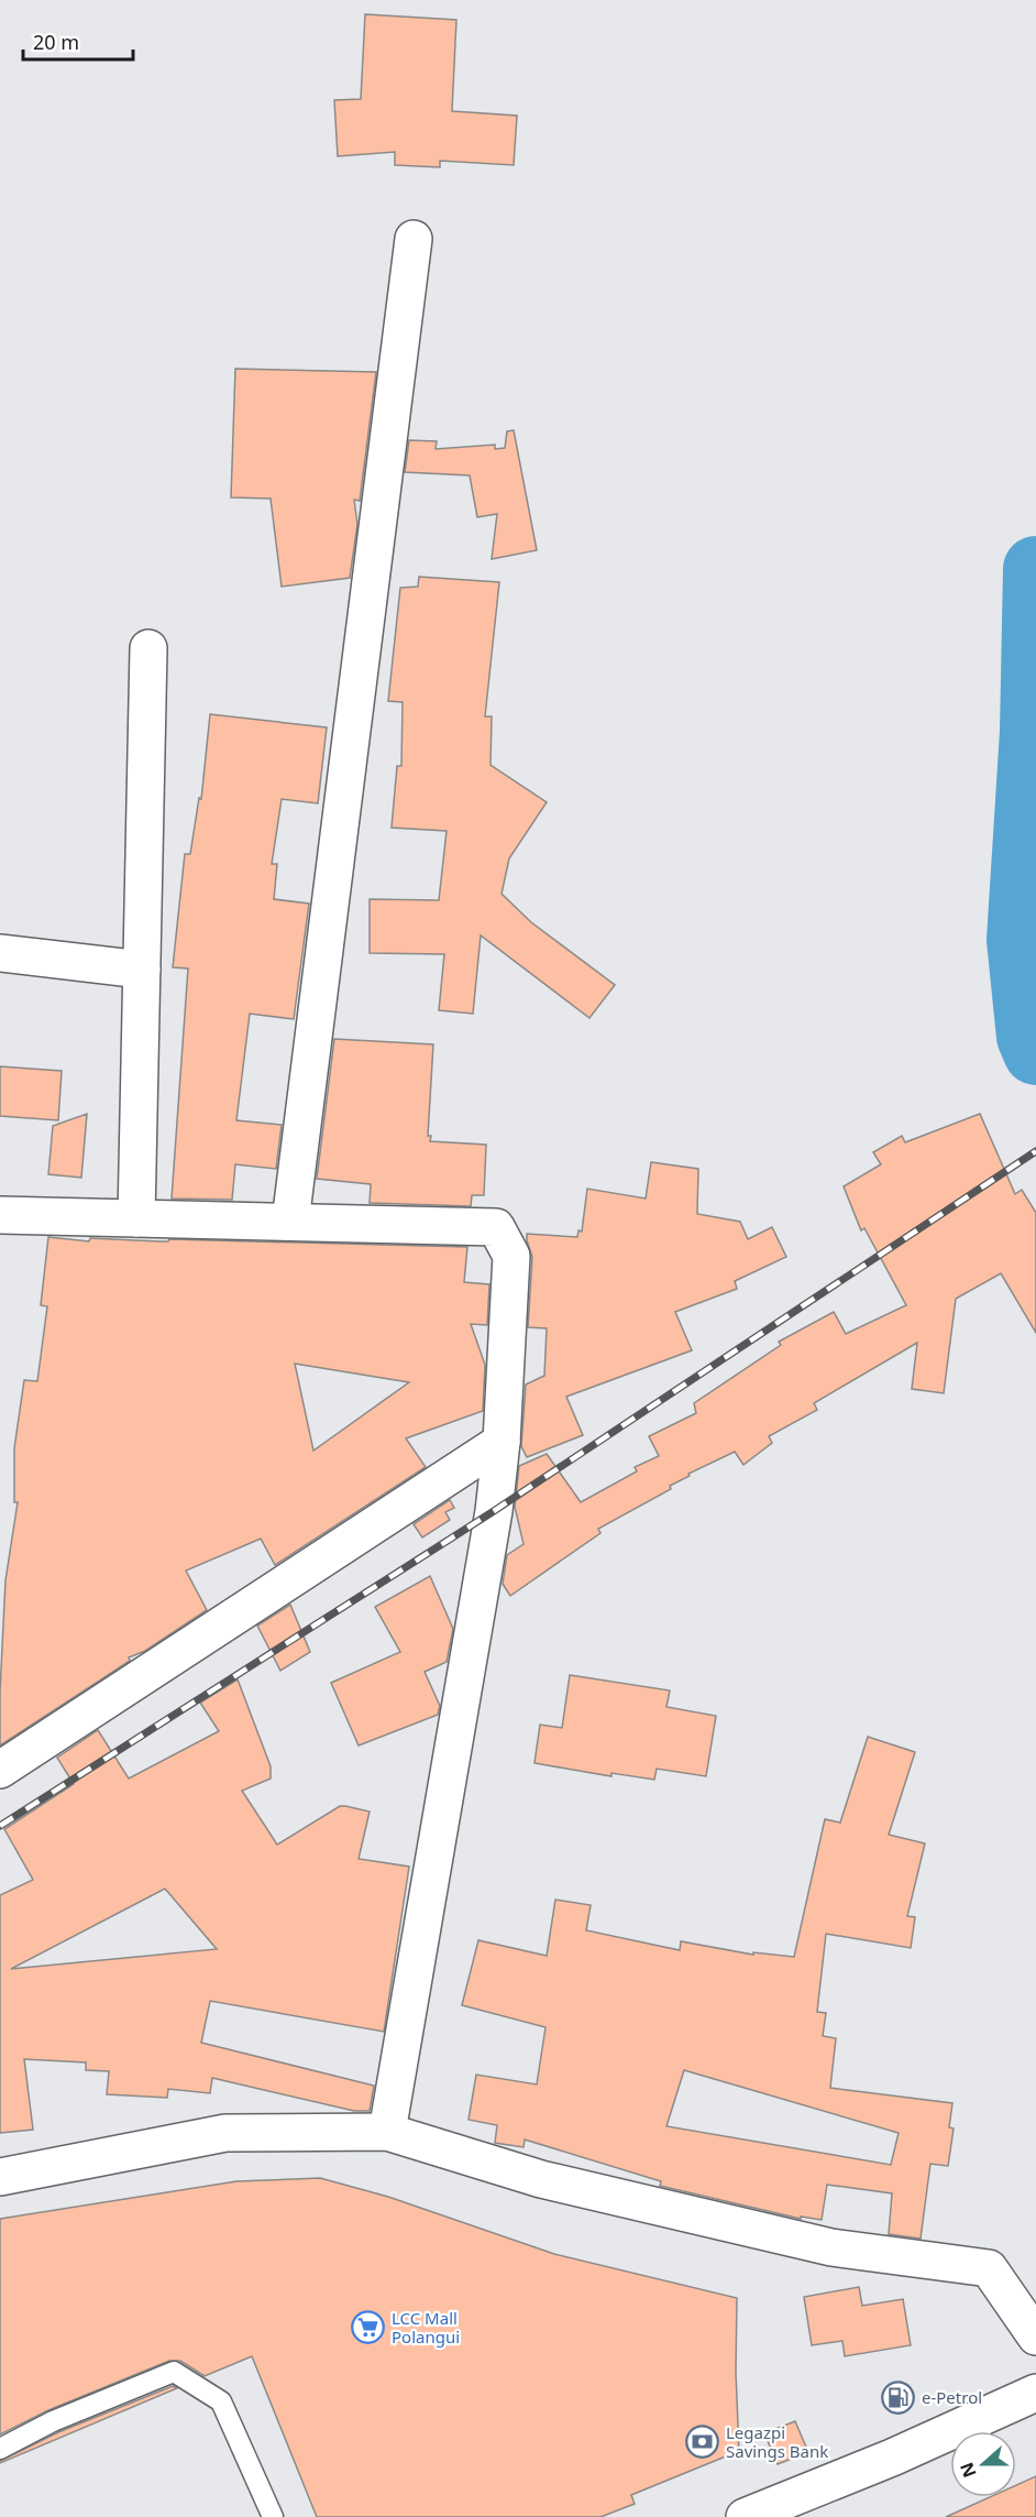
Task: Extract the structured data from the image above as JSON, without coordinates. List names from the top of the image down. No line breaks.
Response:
{"places":{"supermarket":["LCC Mall Polangui"],"fuel station":["e-Petrol"],"bank":["Legazpi Savings Bank"]},"scale_bar":"20 m","north":"left"}
